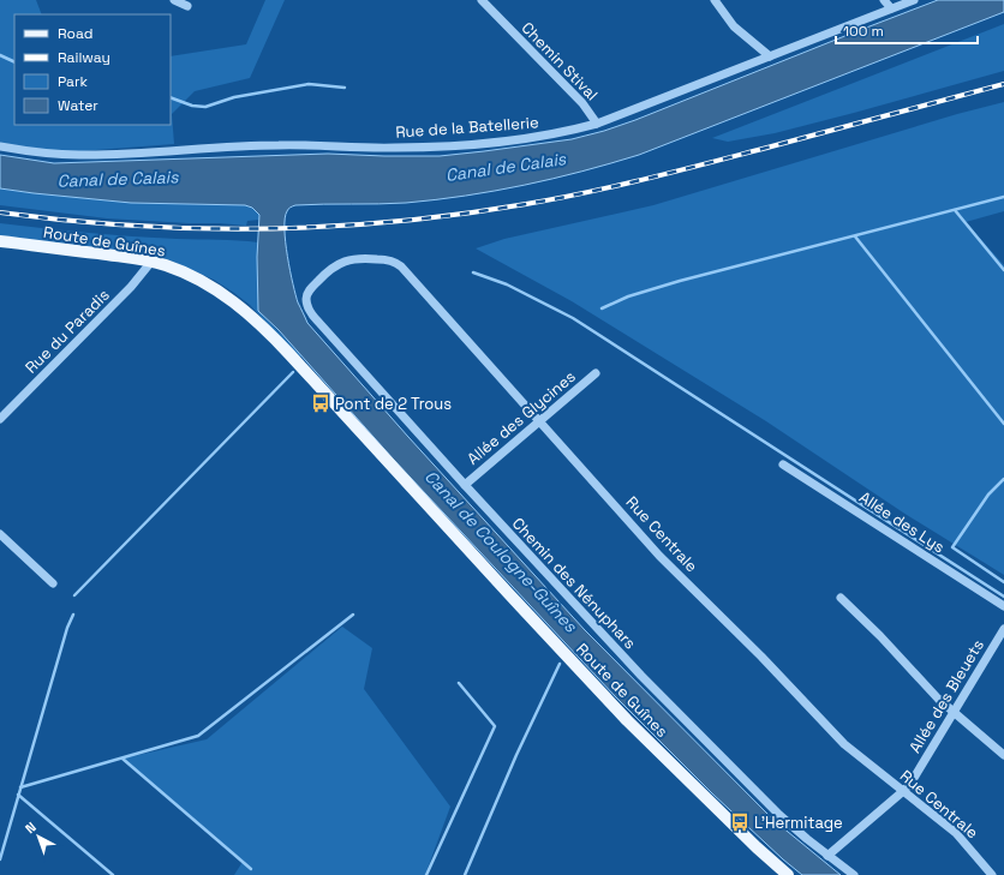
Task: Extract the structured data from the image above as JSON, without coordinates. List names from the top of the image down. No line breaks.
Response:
{"streets":{"main road":["Route de Guînes"],"street":["Chemin Stival","Rue de la Batellerie","Rue du Paradis","Allée des Glycines","Allée des Lys","Rue Centrale","Chemin des Nénuphars","Allée des Bleuets"]},"crossings":[["Chemin Stival","Rue de la Batellerie"],["Route de Guînes","Rue du Paradis"],["Allée des Glycines","Rue Centrale"],["Allée des Glycines","Chemin des Nénuphars"],["Rue Centrale","Chemin des Nénuphars"],["Rue Centrale","Allée des Bleuets"],["Chemin des Nénuphars","Allée des Bleuets"]],"water":["Canal de Calais","Canal de Coulogne-Guînes"],"places":{"bus stop":["Pont de 2 Trous","L'Hermitage"]},"legend":["Road","Railway","Park","Water"],"scale_bar":"100 m","north":"top left"}
